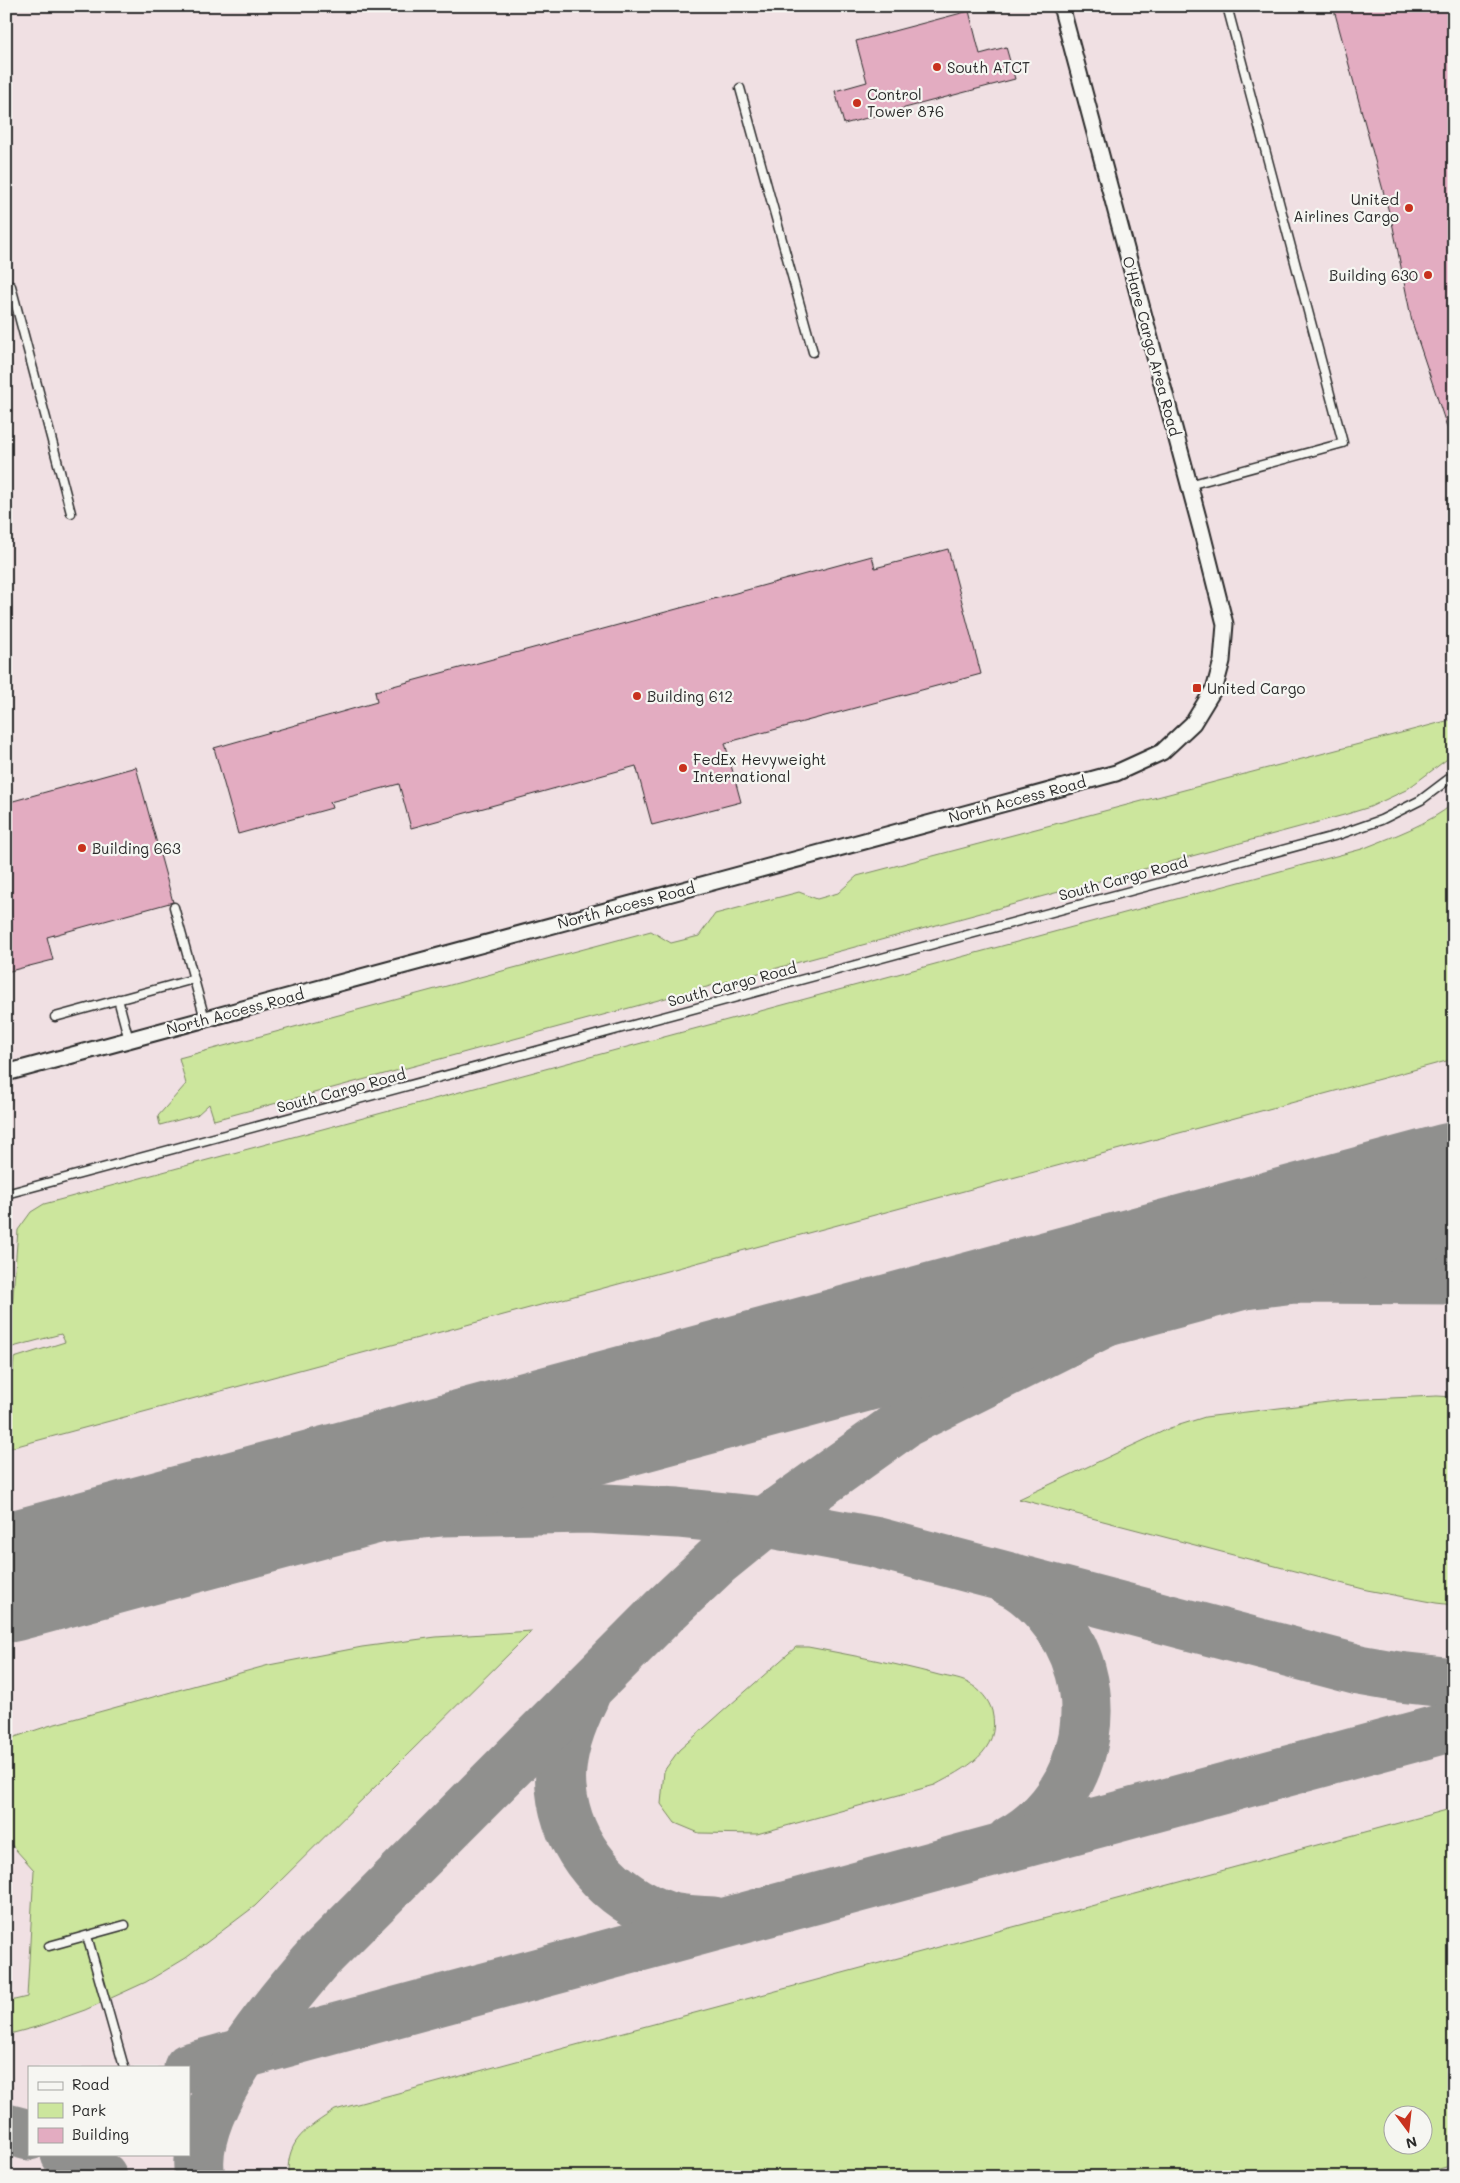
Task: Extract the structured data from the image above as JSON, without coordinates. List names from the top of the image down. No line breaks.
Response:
{"streets":{"street":["O'Hare Cargo Area Road","North Access Road"],"lane":["South Cargo Road"]},"crossings":[["O'Hare Cargo Area Road","North Access Road"]],"places":{"other":["South ATCT","Control Tower 876","United Airlines Cargo","Building 630","Building 612","FedEx Hevyweight International","Building 663"],"transit":["United Cargo"]},"legend":["Road","Park","Building"],"north":"bottom"}
